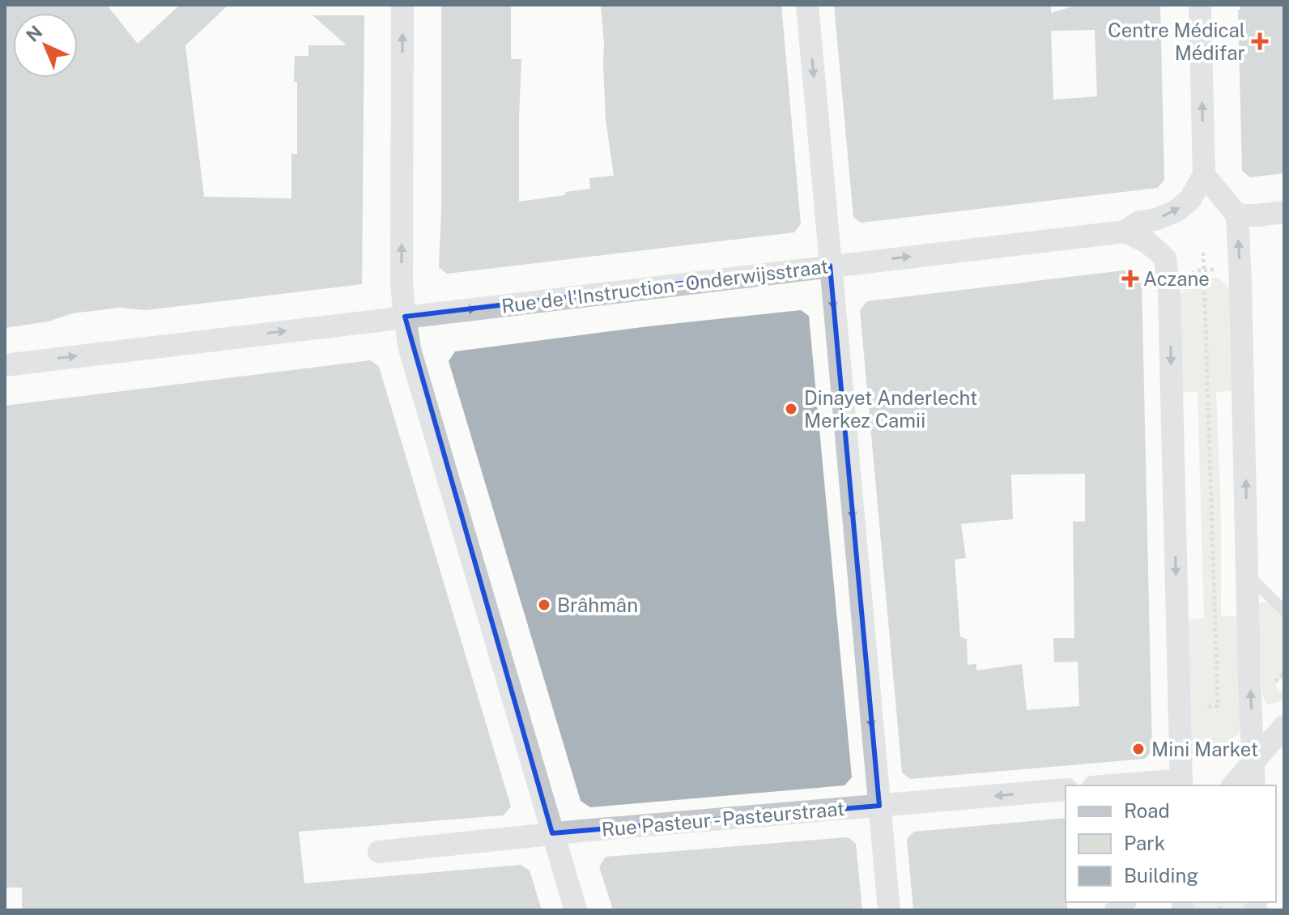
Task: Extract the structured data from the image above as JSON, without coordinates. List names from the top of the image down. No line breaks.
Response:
{"streets":{"street":["Rue de l'Instruction - Onderwijsstraat","Rue Pasteur - Pasteurstraat"]},"one_way":["Rue de l'Instruction - Onderwijsstraat"],"places":{"health":["Centre Médical Médifar","Aczane"],"other":["Dinayet Anderlecht Merkez Camii","Brâhmân","Mini Market"]},"legend":["Road","Park","Building"],"north":"top left"}
